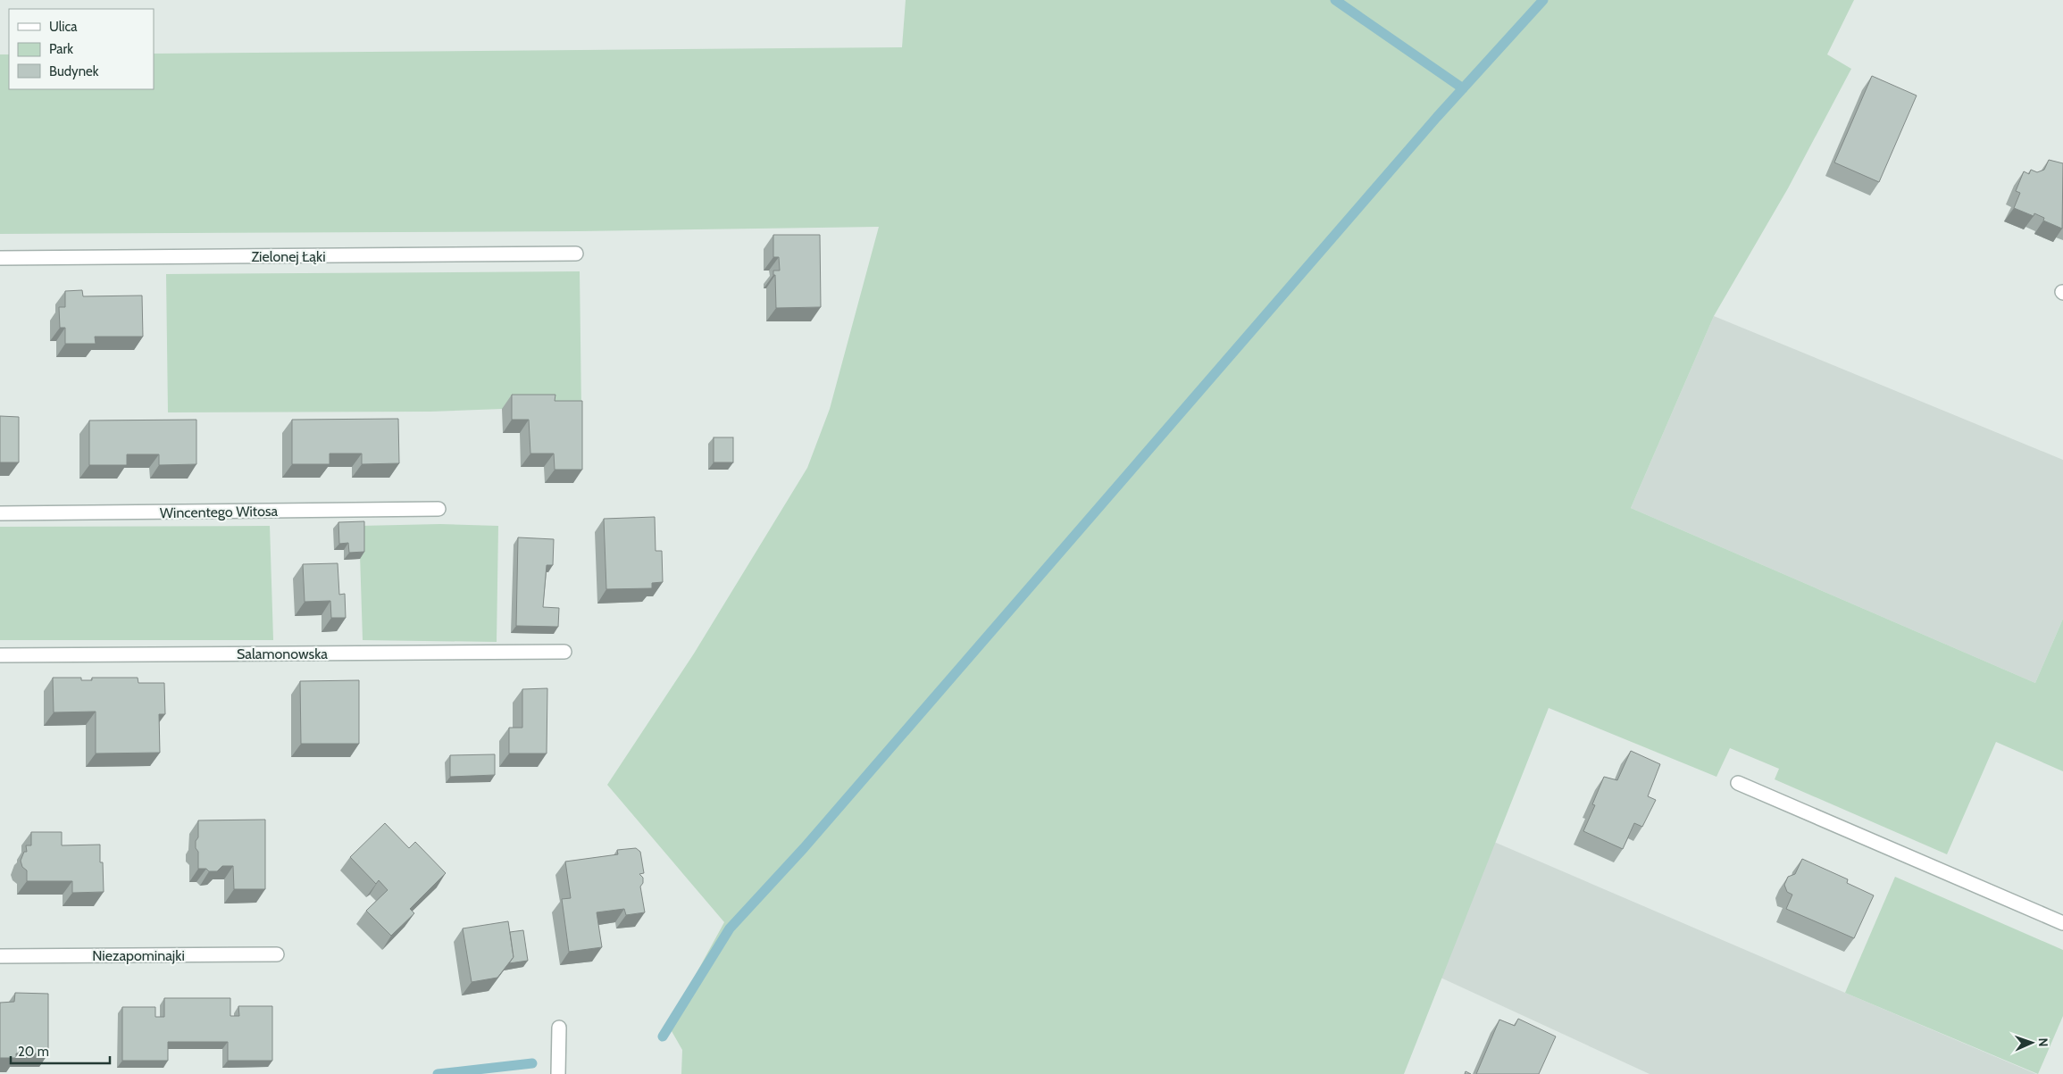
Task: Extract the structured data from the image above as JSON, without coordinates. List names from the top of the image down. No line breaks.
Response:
{"streets":{"street":["Zielonej Łąki","Wincentego Witosa","Salamonowska","Niezapominajki"]},"legend":["Ulica","Park","Budynek"],"scale_bar":"20 m","north":"right"}
